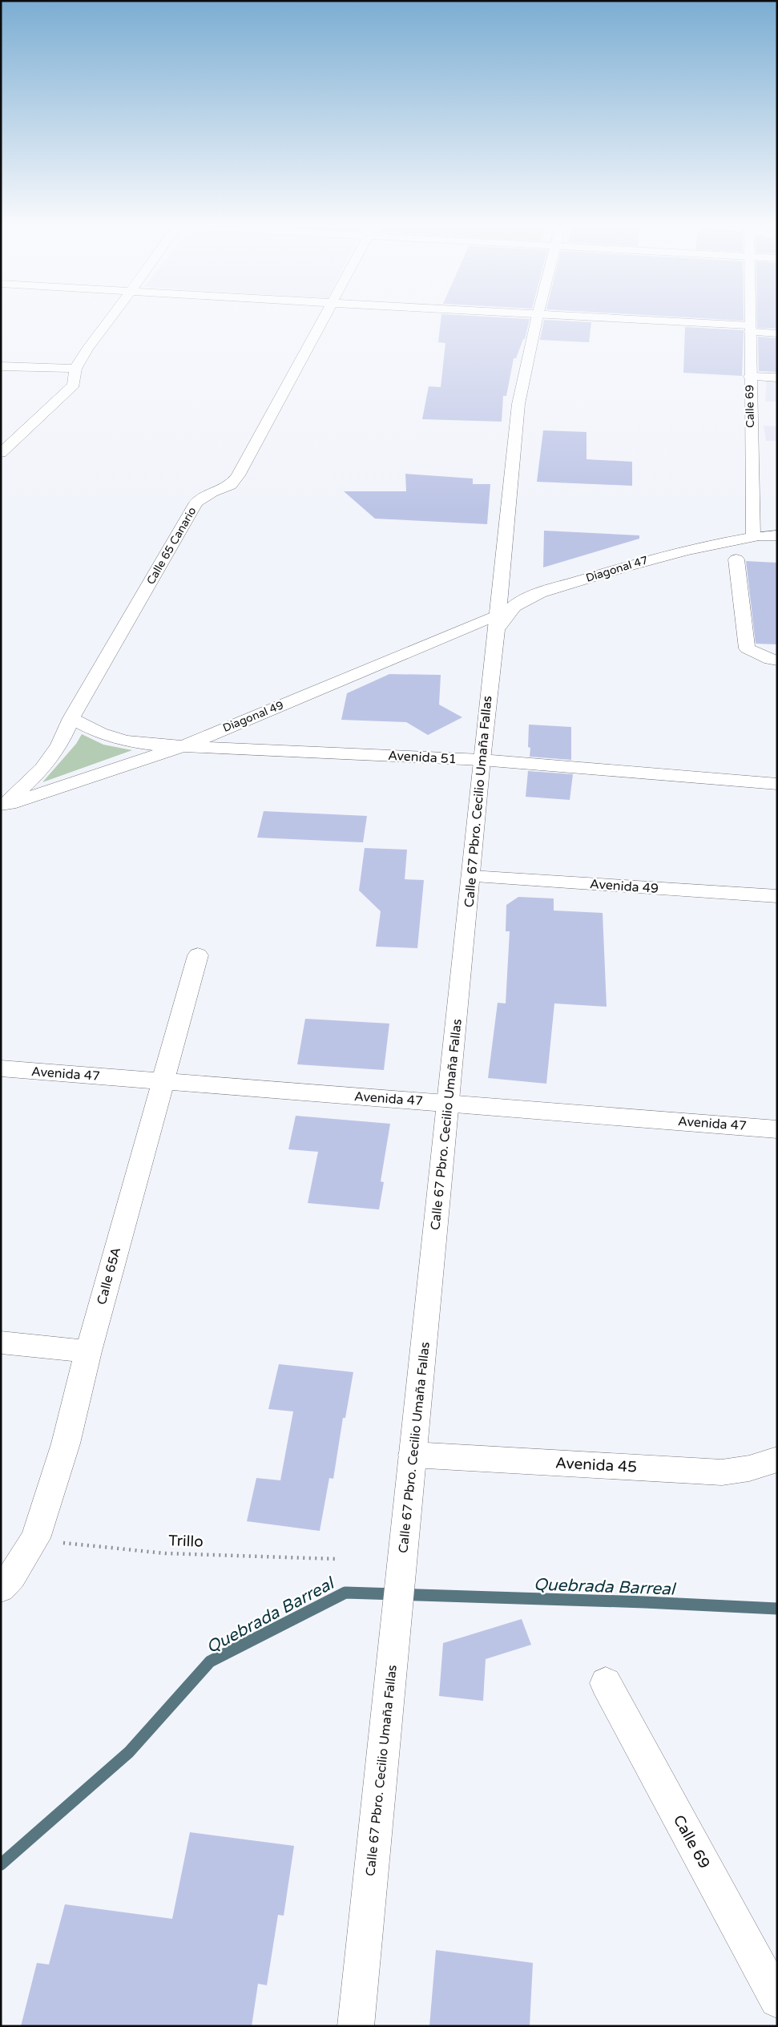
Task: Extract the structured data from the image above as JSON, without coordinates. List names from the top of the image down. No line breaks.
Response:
{"streets":{"street":["Calle 69","Calle 65 Canario","Diagonal 47","Diagonal 49","Avenida 51","Calle 67 Pbro. Cecilio Umaña Fallas","Avenida 49","Avenida 47","Calle 65A","Avenida 45"],"path":["Trillo"]},"crossings":[["Calle 69","Diagonal 47"],["Calle 65 Canario","Diagonal 49"],["Calle 65 Canario","Avenida 51"],["Diagonal 47","Diagonal 49"],["Diagonal 47","Calle 67 Pbro. Cecilio Umaña Fallas"],["Diagonal 49","Avenida 51"],["Diagonal 49","Calle 67 Pbro. Cecilio Umaña Fallas"],["Avenida 51","Calle 67 Pbro. Cecilio Umaña Fallas"],["Calle 67 Pbro. Cecilio Umaña Fallas","Avenida 49"],["Calle 67 Pbro. Cecilio Umaña Fallas","Avenida 47"],["Calle 67 Pbro. Cecilio Umaña Fallas","Avenida 45"],["Avenida 47","Calle 65A"],["Calle 65A","Trillo"]],"water":["Quebrada Barreal"]}
